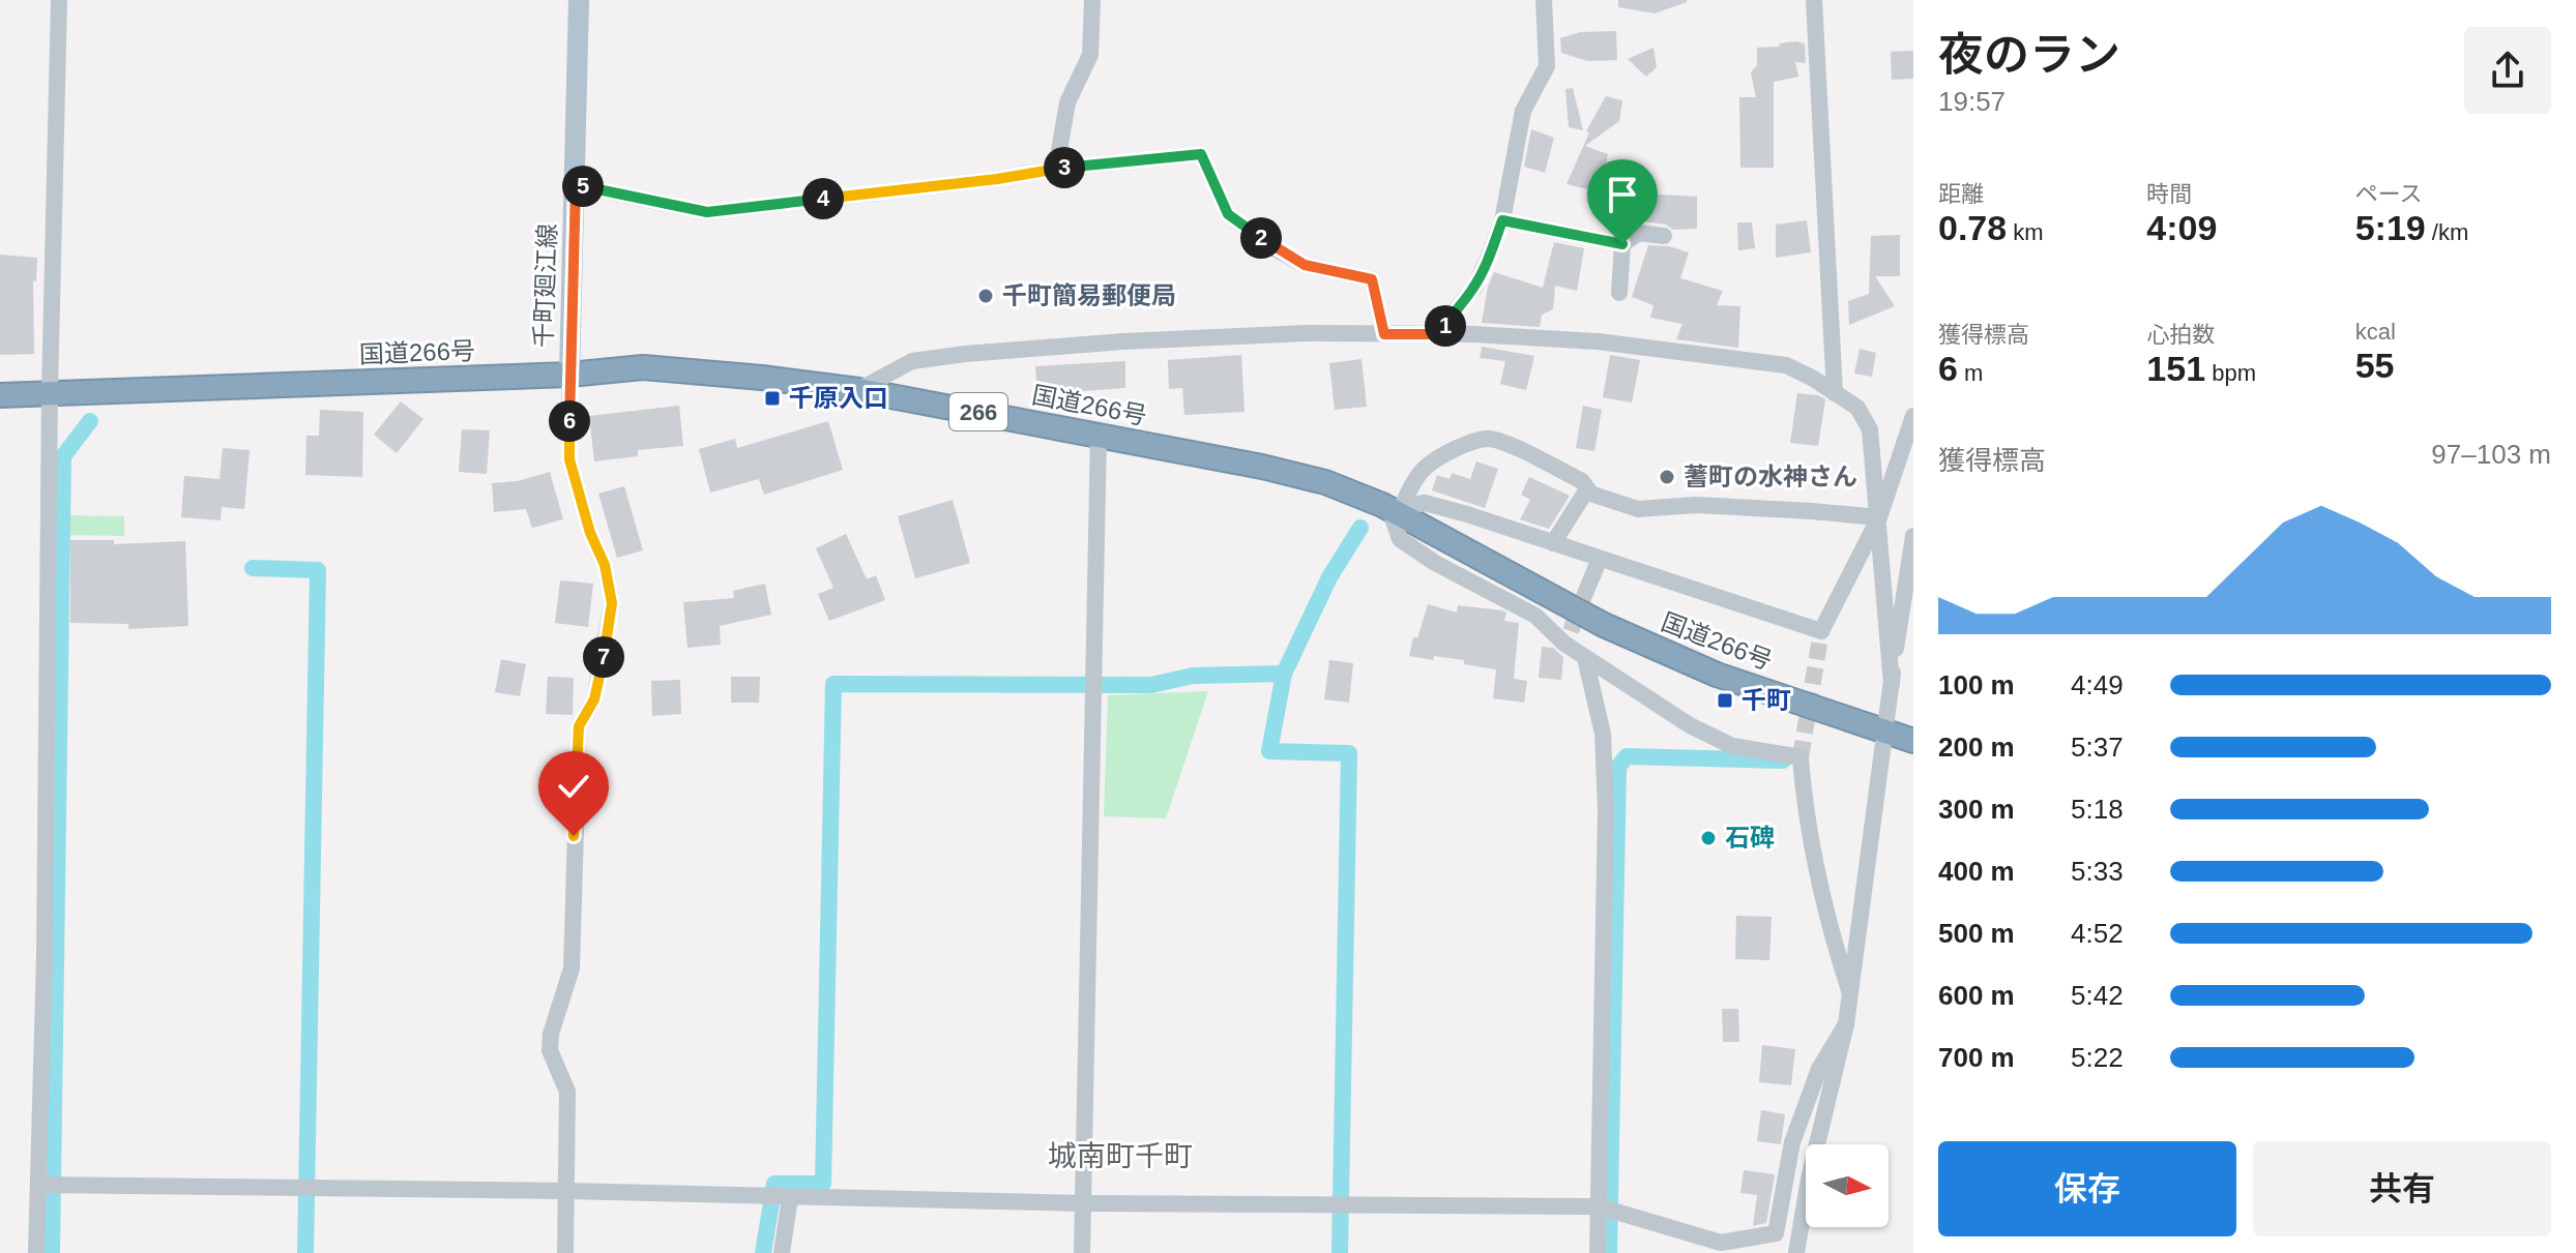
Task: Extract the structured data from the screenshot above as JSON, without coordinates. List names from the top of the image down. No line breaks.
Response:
{"streets":{"highway":["国道266号","266"],"main road":["千町廻江線"]},"crossings":[["千町廻江線","国道266号"]],"districts":["城南町千町"],"places":{"other":["千町簡易郵便局","蓍町の水神さん","石碑"],"transit":["千原入口","千町"]},"north":"right","page":{"heading":["夜のラン","19:57"],"stats":[["距離","0.78 km"],["時間","4:09"],["ペース","5:19 /km"],["獲得標高","6 m"],["心拍数","151 bpm"],["kcal","55"]],"pins":["3","5","4","2","1","6","7"],"chart":["獲得標高","97–103 m"],"list":[{"name":"100 m","note":"4:49"},{"name":"200 m","note":"5:37"},{"name":"300 m","note":"5:18"},{"name":"400 m","note":"5:33"},{"name":"500 m","note":"4:52"},{"name":"600 m","note":"5:42"},{"name":"700 m","note":"5:22"}],"buttons":["保存","共有"]}}
